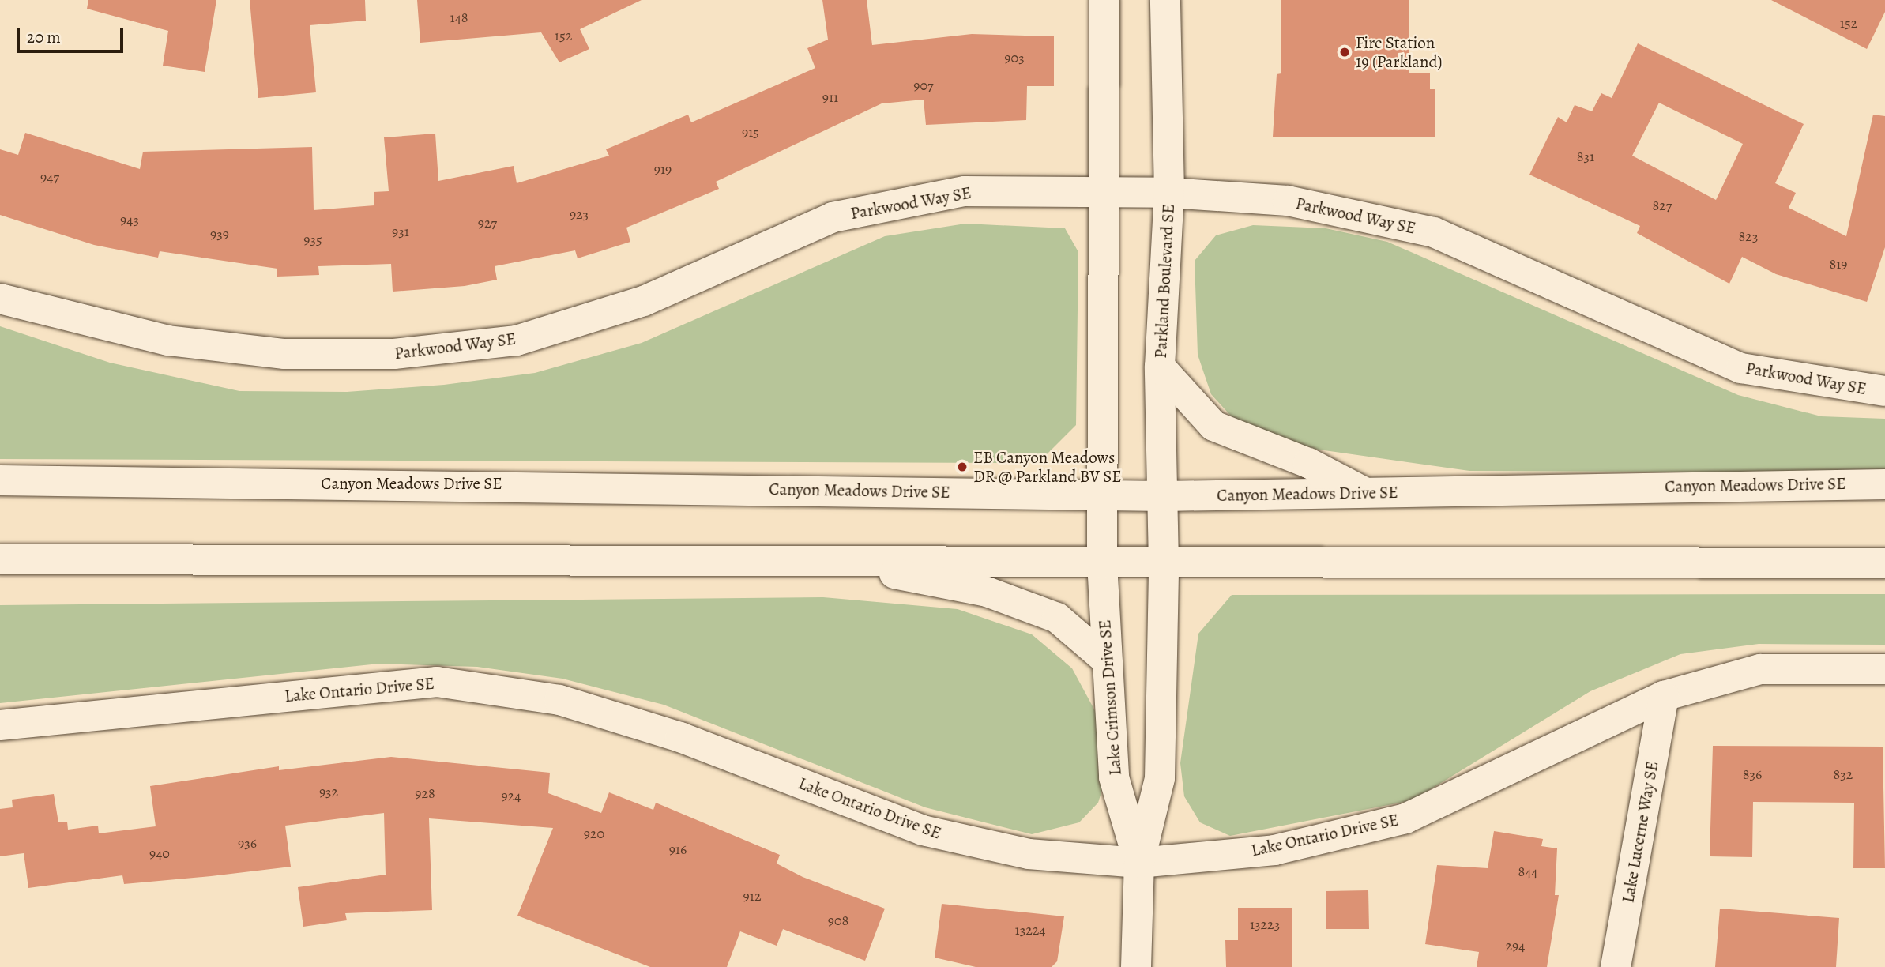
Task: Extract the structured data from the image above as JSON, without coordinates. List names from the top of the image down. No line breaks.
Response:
{"streets":{"street":["Parkwood Way SE","Parkland Boulevard SE","Canyon Meadows Drive SE","Lake Ontario Drive SE","Lake Crimson Drive SE","Lake Lucerne Way SE"]},"crossings":[["Parkwood Way SE","Parkland Boulevard SE"],["Parkland Boulevard SE","Canyon Meadows Drive SE"],["Parkland Boulevard SE","Lake Crimson Drive SE"],["Lake Ontario Drive SE","Lake Crimson Drive SE"],["Lake Ontario Drive SE","Lake Lucerne Way SE"]],"places":["Fire Station 19 (Parkland)","EB Canyon Meadows DR @ Parkland BV SE"],"house_numbers":["148","152","152","903","907","911","915","831","919","947","827","923","943","927","931","939","823","935","819","836","832","932","928","924","920","936","916","940","844","912","908","13223","13224","294"],"scale_bar":"20 m"}
